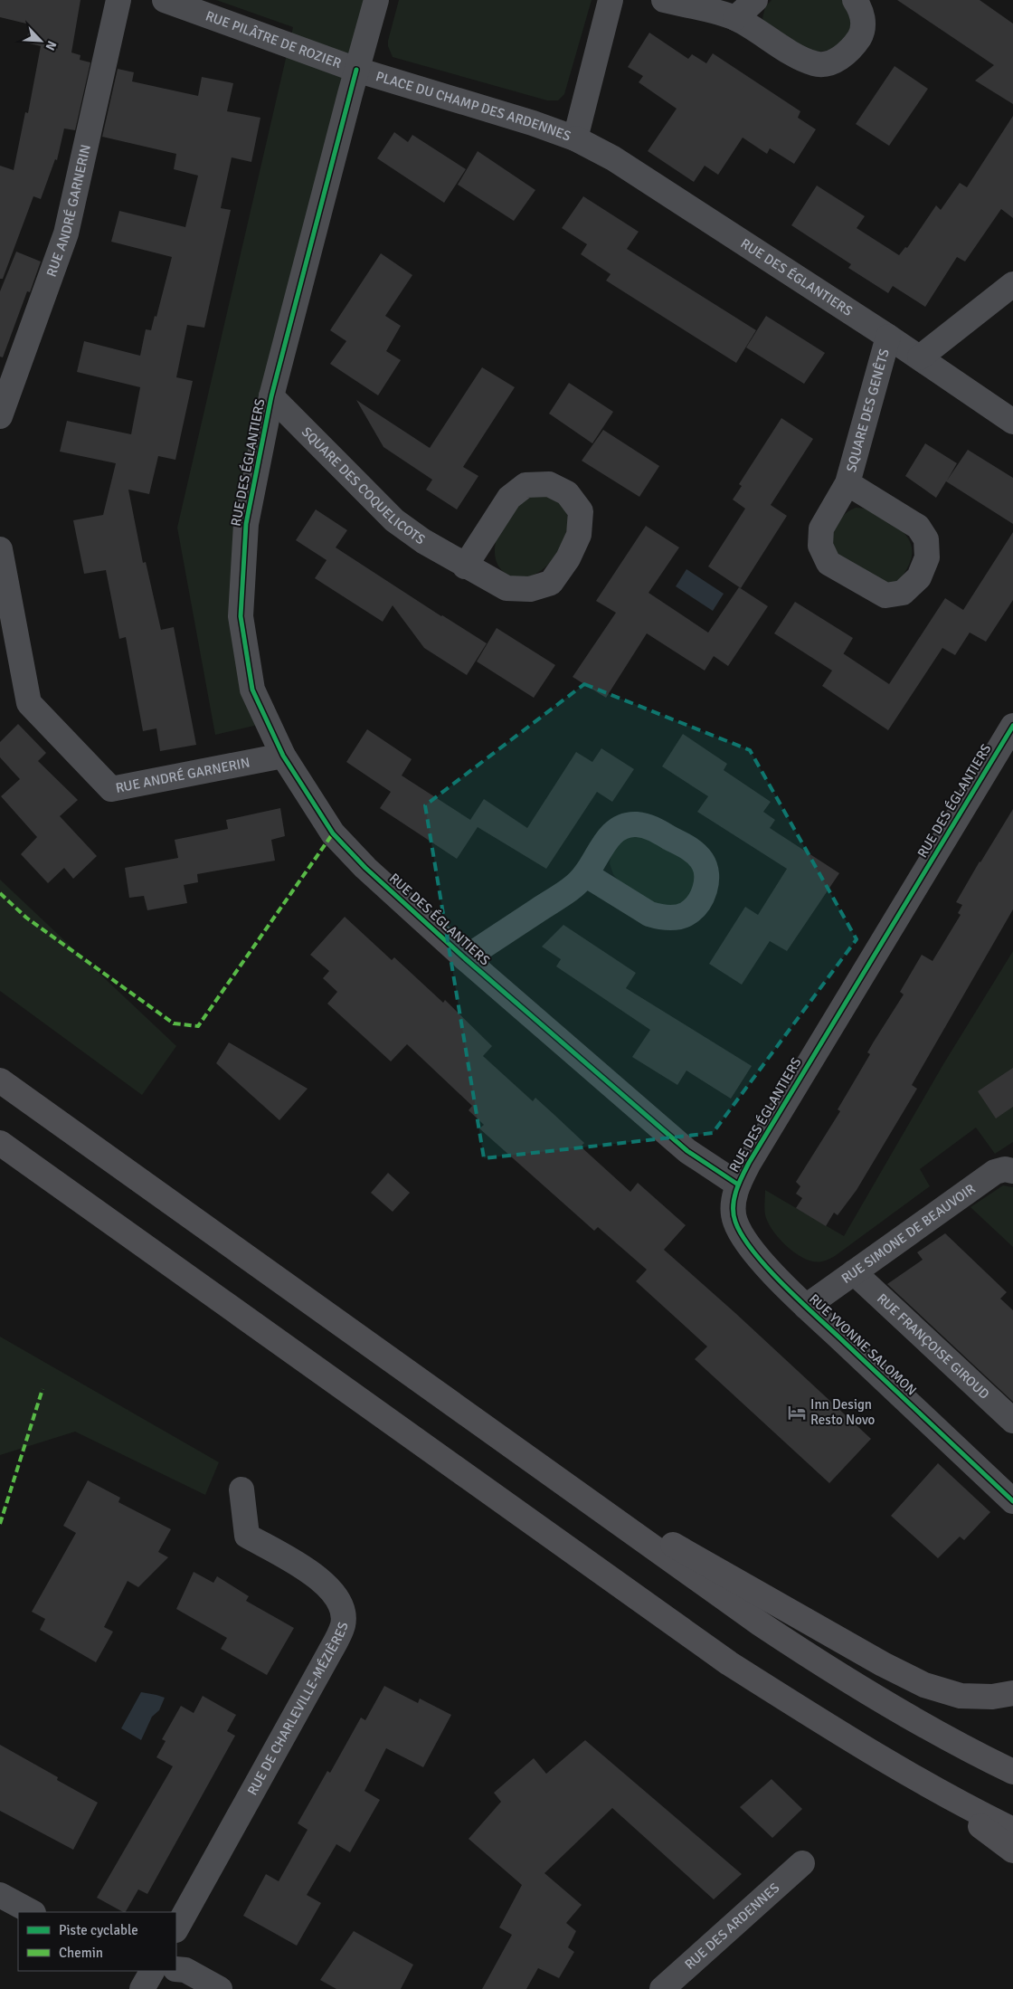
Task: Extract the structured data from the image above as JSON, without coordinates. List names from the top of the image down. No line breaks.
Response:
{"streets":{"street":["RUE PILÂTRE DE ROZIER","PLACE DU CHAMP DES ARDENNES","RUE ANDRÉ GARNERIN","RUE DES ÉGLANTIERS","SQUARE DES GENÊTS","SQUARE DES COQUELICOTS","RUE SIMONE DE BEAUVOIR","RUE YVONNE SALOMON","RUE FRANÇOISE GIROUD","RUE DE CHARLEVILLE-MÉZIÈRES","RUE DES ARDENNES"]},"crossings":[["RUE PILÂTRE DE ROZIER","PLACE DU CHAMP DES ARDENNES"],["RUE PILÂTRE DE ROZIER","RUE DES ÉGLANTIERS"],["PLACE DU CHAMP DES ARDENNES","RUE DES ÉGLANTIERS"],["RUE ANDRÉ GARNERIN","RUE DES ÉGLANTIERS"],["RUE DES ÉGLANTIERS","SQUARE DES GENÊTS"],["RUE DES ÉGLANTIERS","SQUARE DES COQUELICOTS"],["RUE DES ÉGLANTIERS","RUE YVONNE SALOMON"],["RUE SIMONE DE BEAUVOIR","RUE YVONNE SALOMON"],["RUE SIMONE DE BEAUVOIR","RUE FRANÇOISE GIROUD"]],"places":{"hotel":["Inn Design Resto Novo"]},"legend":["Piste cyclable","Chemin"],"north":"bottom right"}
